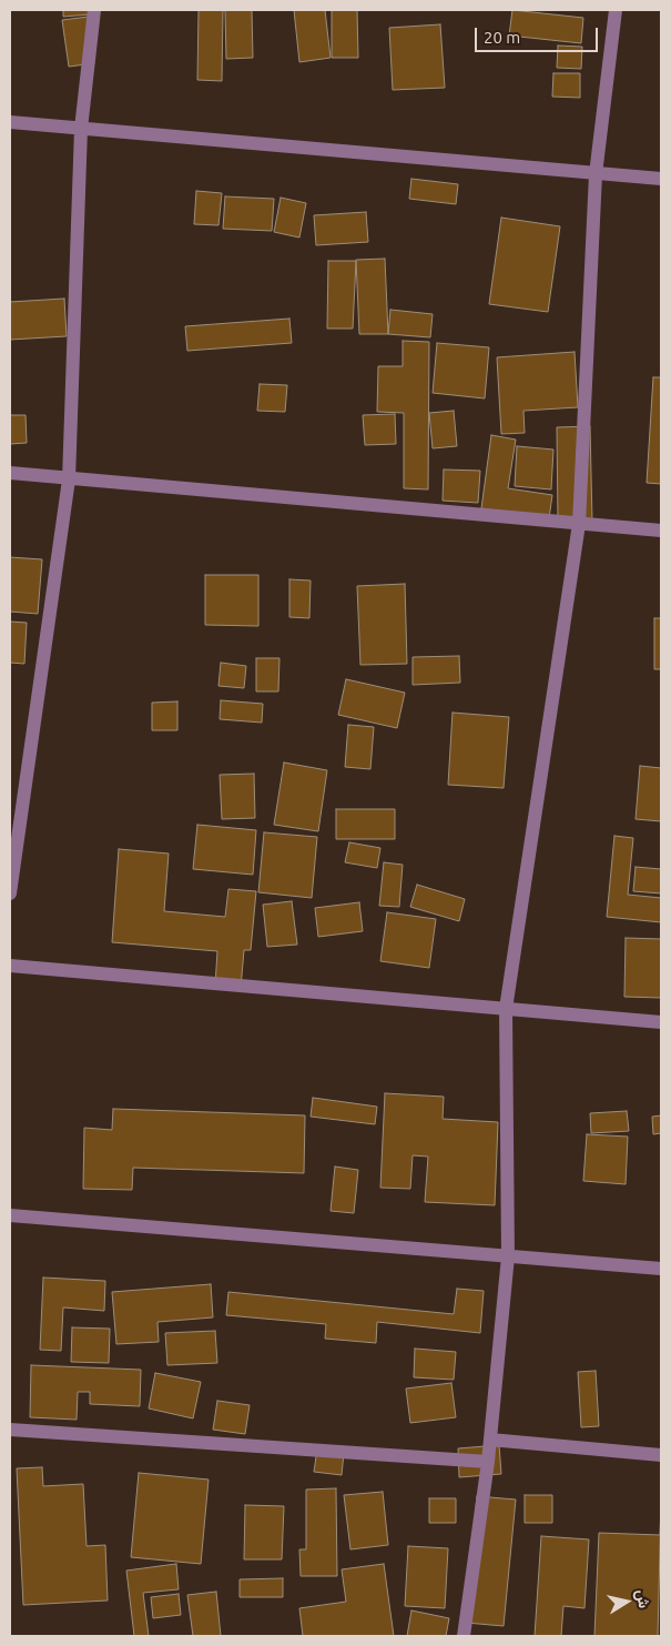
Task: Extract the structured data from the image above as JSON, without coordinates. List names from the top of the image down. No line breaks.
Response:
{"scale_bar":"20 m","north":"right"}
